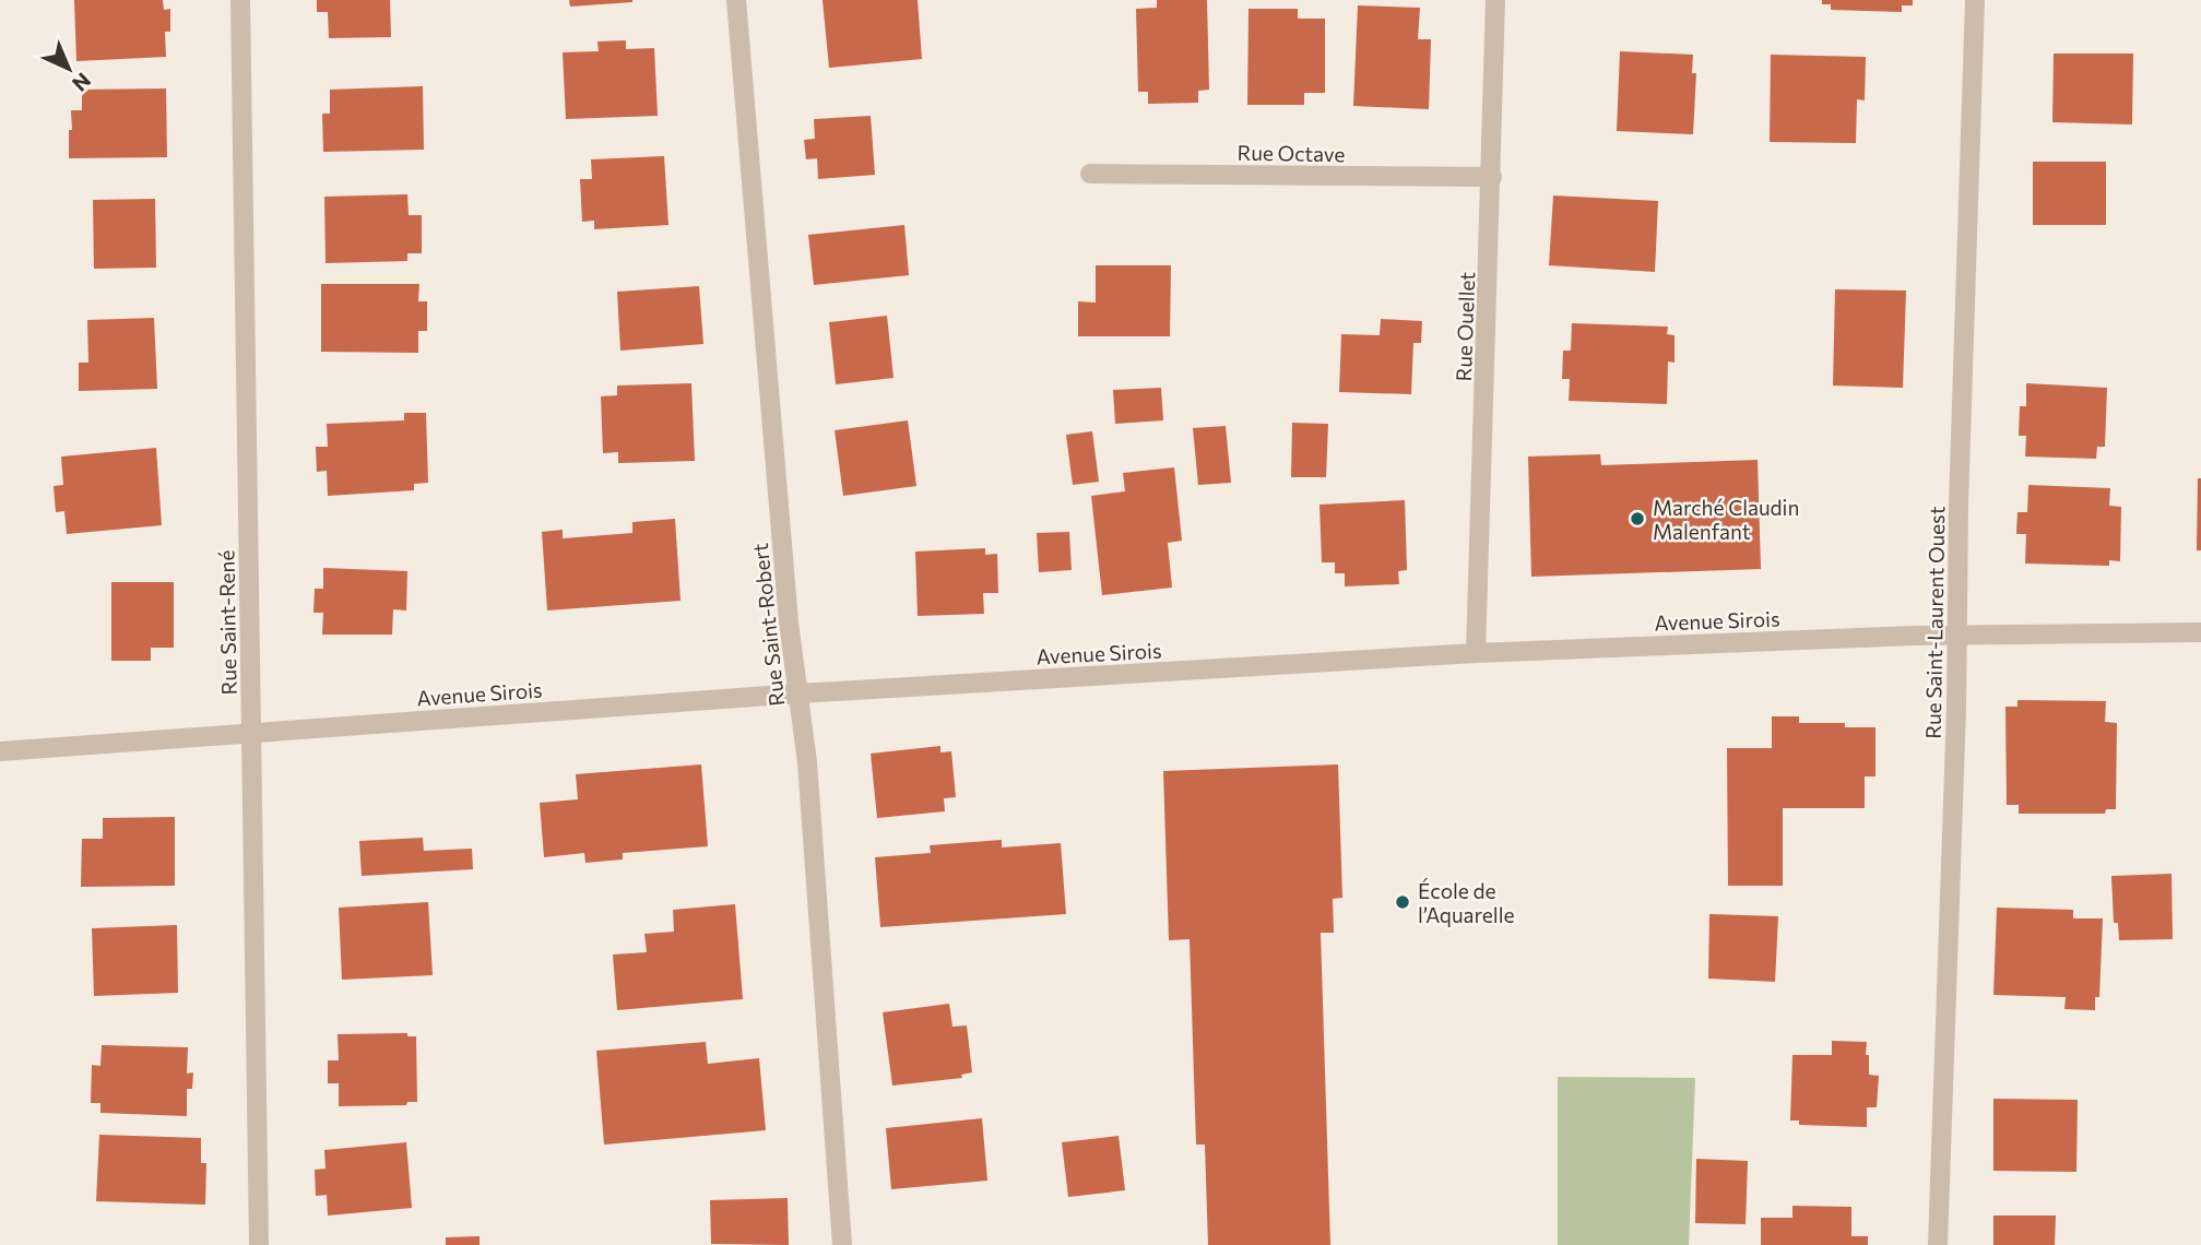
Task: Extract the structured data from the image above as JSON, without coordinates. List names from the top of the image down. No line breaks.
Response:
{"streets":{"street":["Rue Octave","Rue Ouellet","Avenue Sirois","Rue Saint-René","Rue Saint-Laurent Ouest","Rue Saint-Robert"]},"crossings":[["Rue Octave","Rue Ouellet"],["Rue Ouellet","Avenue Sirois"],["Avenue Sirois","Rue Saint-René"],["Avenue Sirois","Rue Saint-Laurent Ouest"],["Avenue Sirois","Rue Saint-Robert"]],"places":["Marché Claudin Malenfant","École de l’Aquarelle"],"north":"bottom right"}
